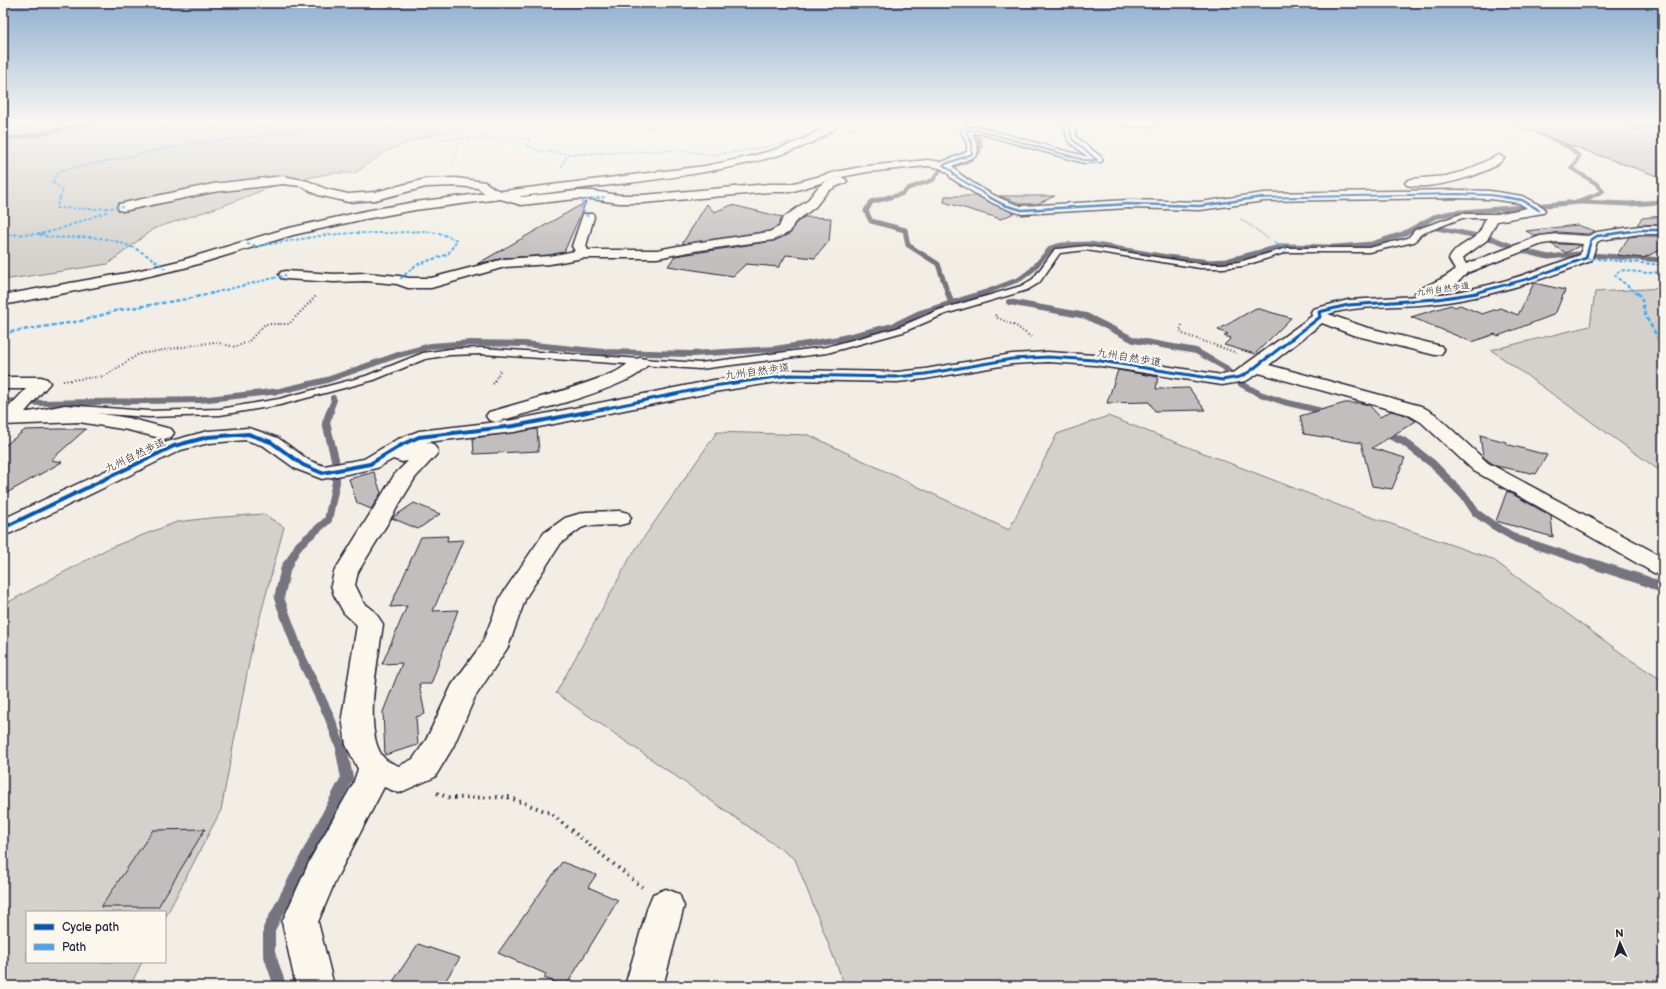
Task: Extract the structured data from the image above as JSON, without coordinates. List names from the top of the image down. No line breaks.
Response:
{"streets":{"street":["九州自然歩道"]},"legend":["Cycle path","Path"],"north":"top"}
